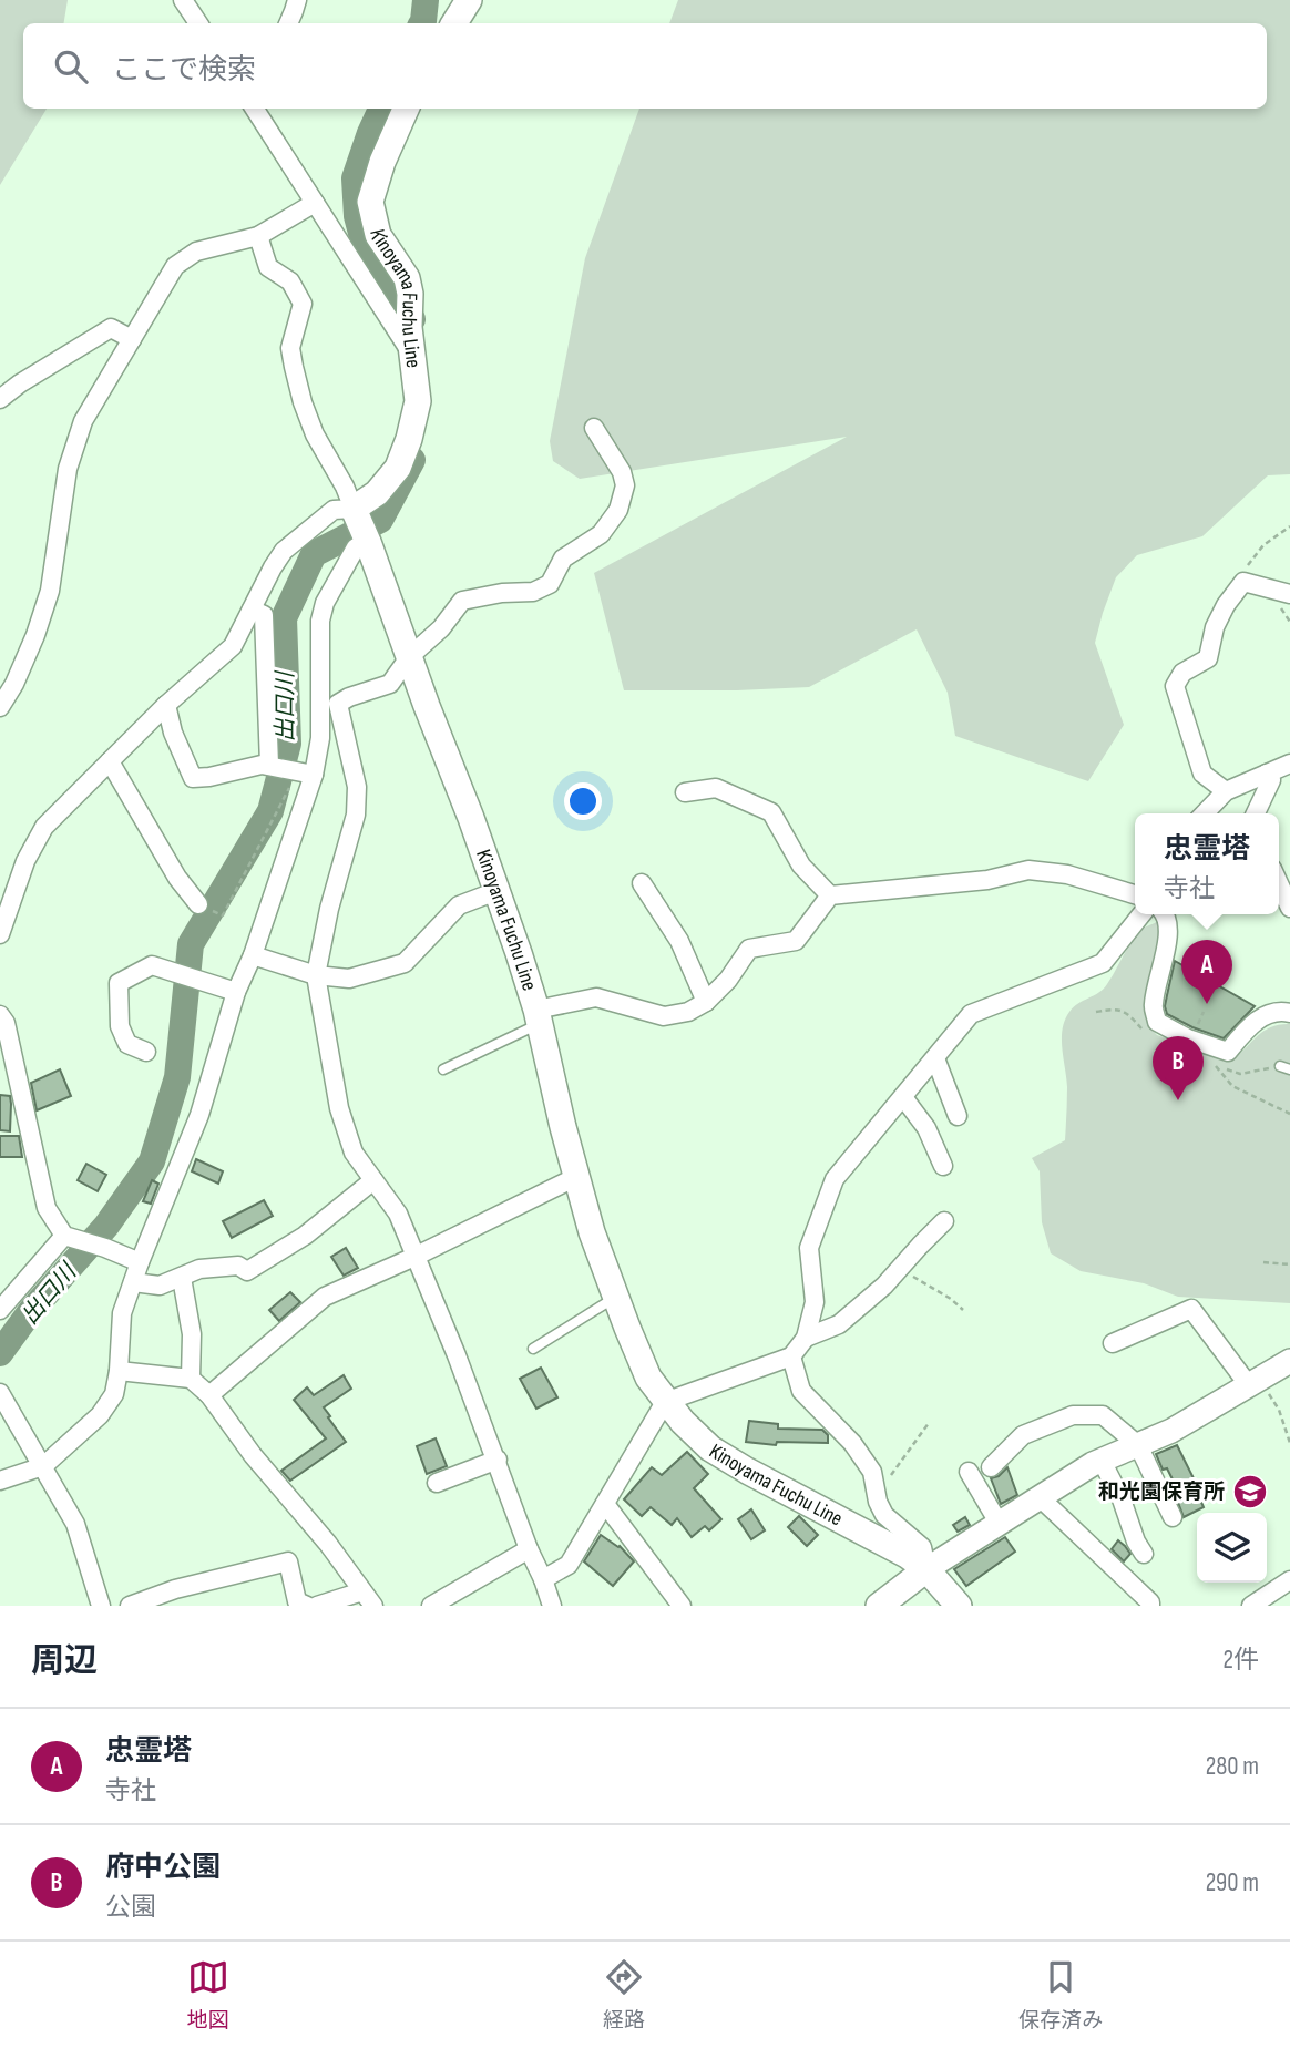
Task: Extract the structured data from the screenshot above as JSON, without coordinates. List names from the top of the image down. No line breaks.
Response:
{"streets":{"main road":["Kinoyama Fuchu Line"]},"water":["出口川"],"places":{"school or university":["和光園保育所"]},"page":{"search":"ここで検索","popup":["忠霊塔","寺社"],"pins":["A","B"],"heading":["周辺","2件"],"list":[{"mark":"A","name":"忠霊塔","note":"寺社","value":"280 m"},{"mark":"B","name":"府中公園","note":"公園","value":"290 m"}],"nav":["地図","経路","保存済み"]}}
